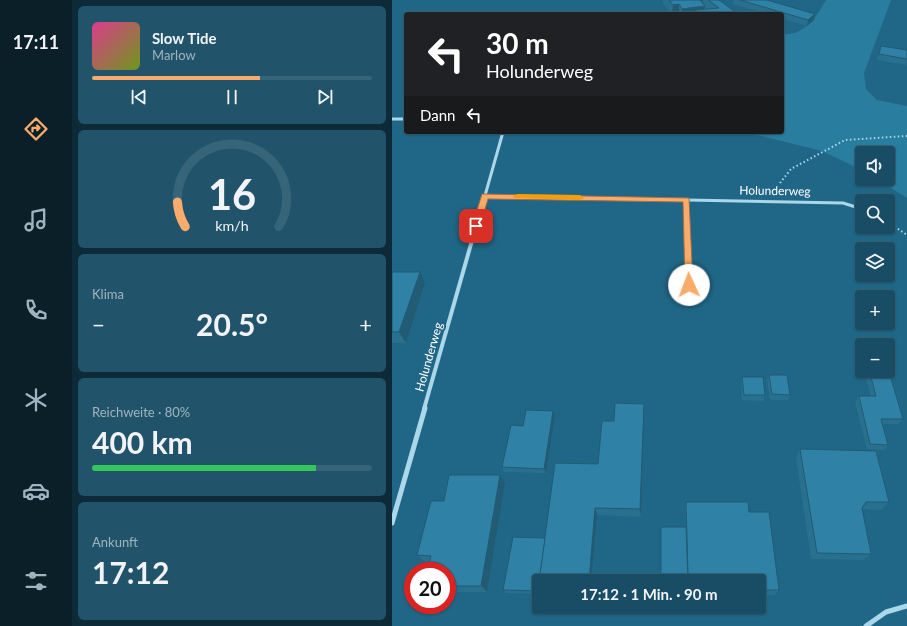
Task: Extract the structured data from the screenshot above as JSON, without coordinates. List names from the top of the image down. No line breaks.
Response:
{"streets":{"street":["Holunderweg"]},"page":{"tabs":"17:11","turn":["30 m","Holunderweg"],"song":["Slow Tide","Marlow"],"then":"Dann","map_buttons":["+","−"],"tile":["Klima",["Reichweite · 80%","400 km"],["Ankunft","17:12"]],"heat":["−","20.5°","+"],"limit":"20","trip":"17:12 · 1 Min. · 90 m","gauge":["16","km/h"]}}
